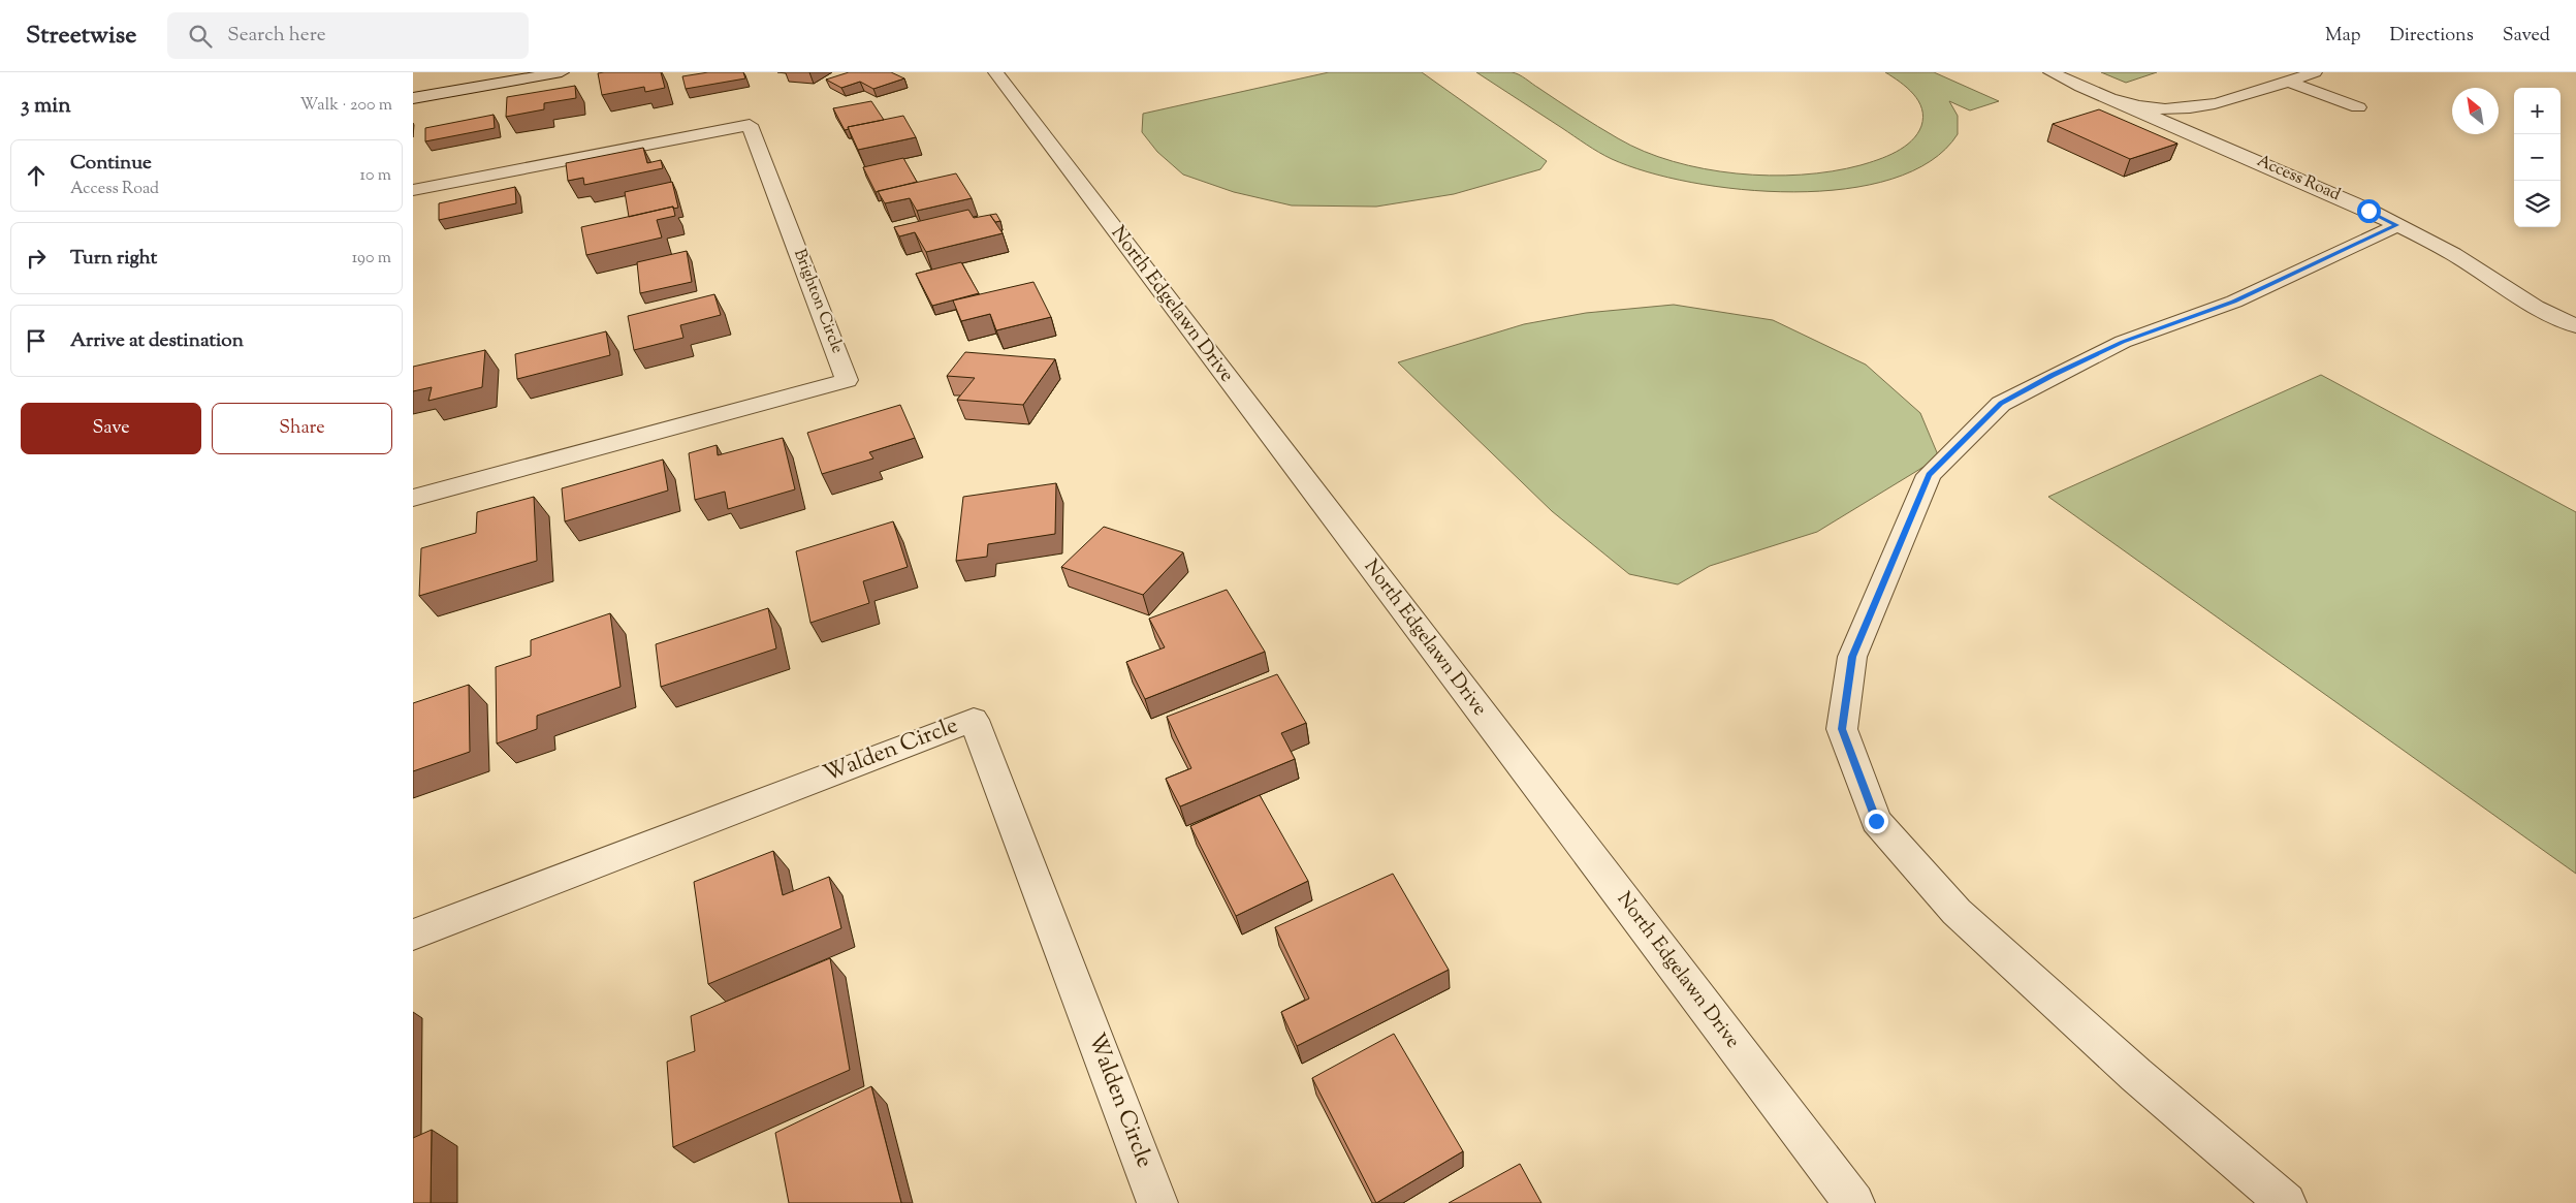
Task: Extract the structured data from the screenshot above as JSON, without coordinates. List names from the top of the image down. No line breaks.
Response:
{"streets":{"street":["Access Road","Brighton Circle","North Edgelawn Drive","Walden Circle"]},"north":"top left","page":{"header":"Streetwise","search":"Search here","nav":["Map","Directions","Saved"],"heading":["3 min","Walk · 200 m"],"map_buttons":["+","−"],"list":[["Continue","Access Road","10 m"],["Turn right","190 m"],"Arrive at destination"],"buttons":["Save","Share"]}}
